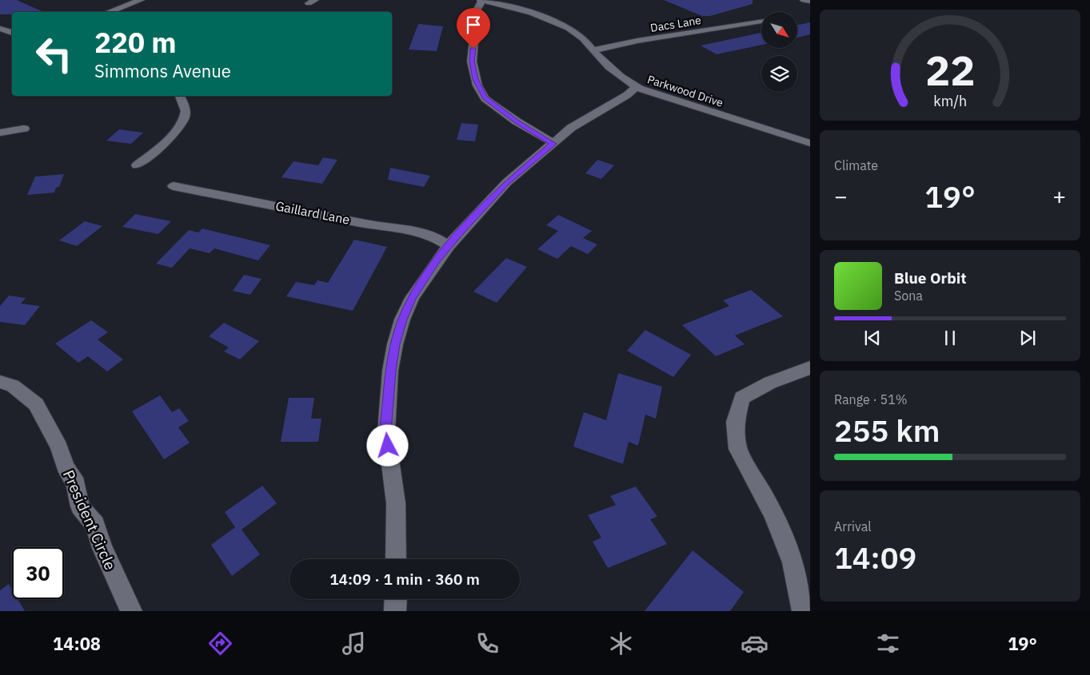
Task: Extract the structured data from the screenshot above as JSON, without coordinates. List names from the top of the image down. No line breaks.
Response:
{"streets":{"street":["Dacs Lane","Parkwood Drive","Gaillard Lane","President Circle"]},"crossings":[["Dacs Lane","Parkwood Drive"]],"north":"bottom right","page":{"turn":["220 m","Simmons Avenue"],"tile":["Climate",["Range · 51%","255 km"],["Arrival","14:09"]],"heat":["−","19°","+"],"song":["Blue Orbit","Sona"],"limit":"30","trip":"14:09 · 1 min · 360 m","tabs":["14:08","19°"],"gauge":["22","km/h"]}}
